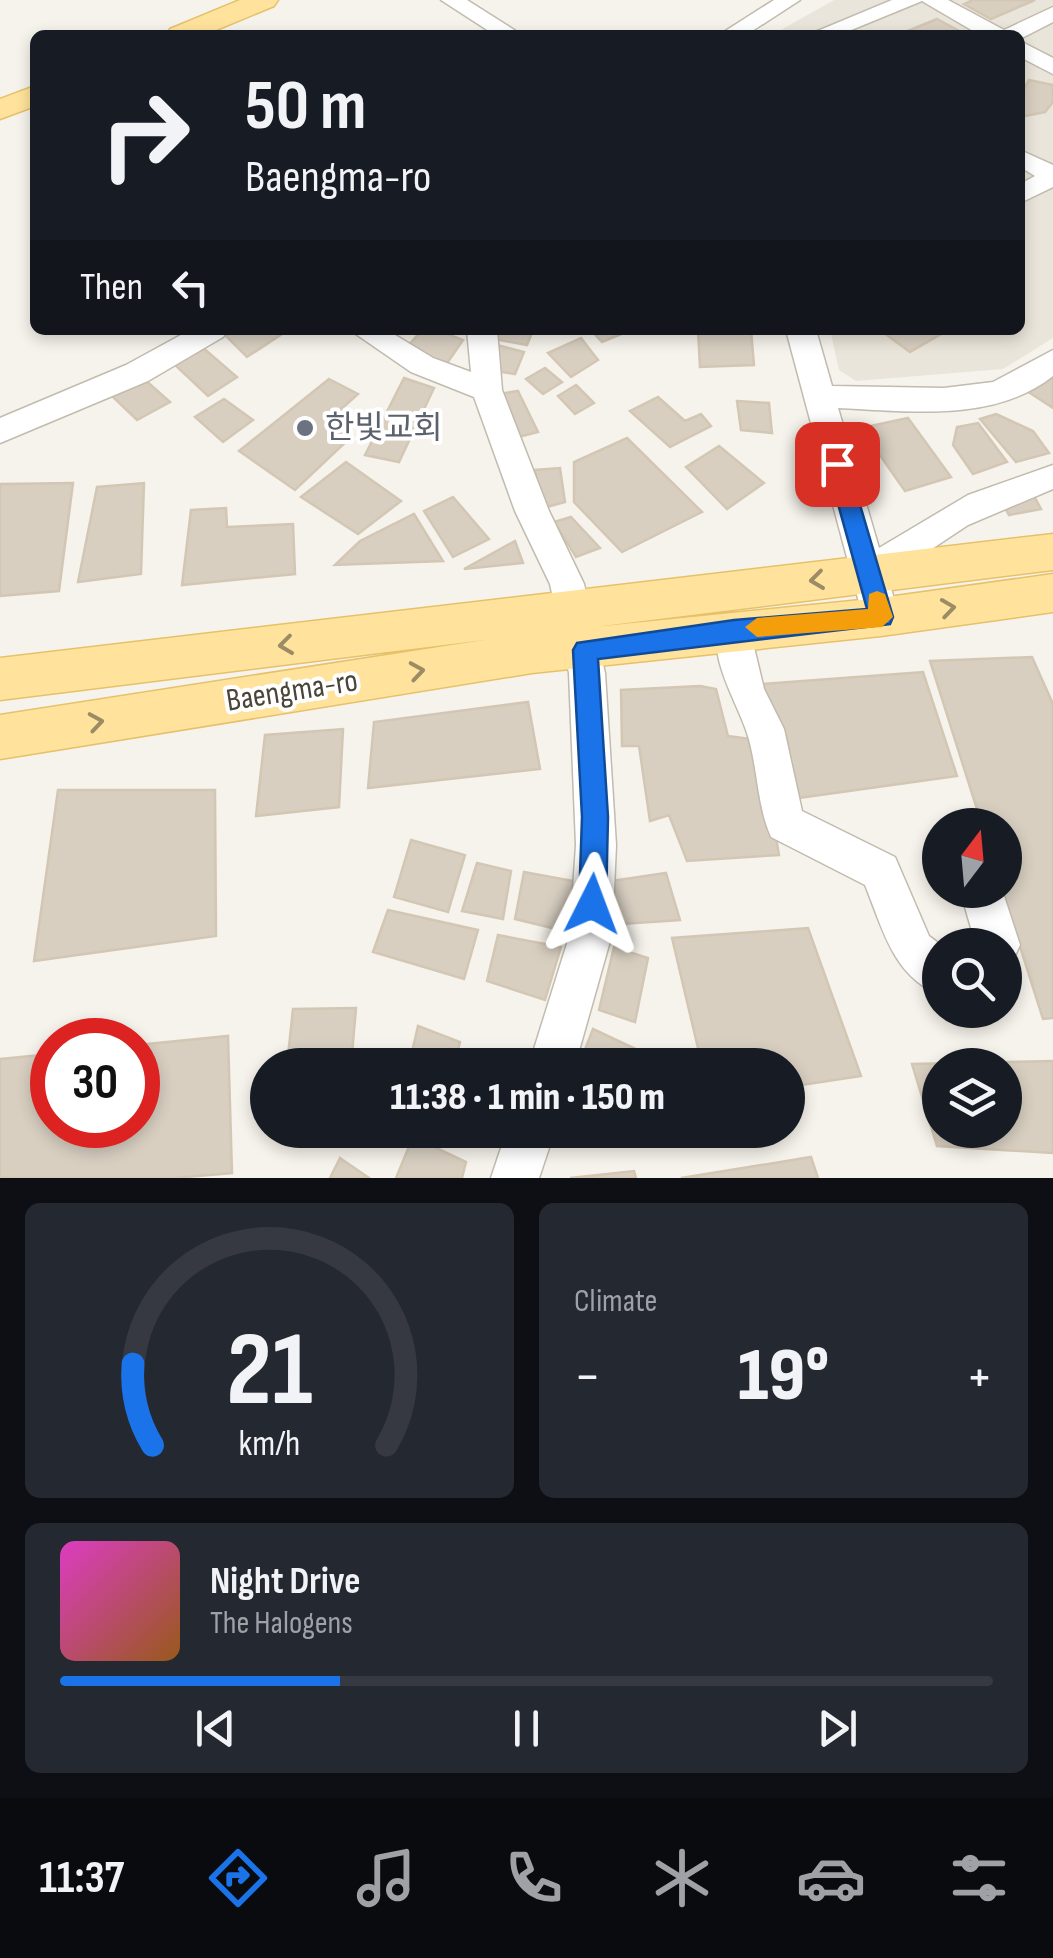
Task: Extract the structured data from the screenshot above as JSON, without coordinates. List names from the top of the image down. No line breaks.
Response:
{"streets":{"main road":["Baengma-ro"]},"places":["한빛교회"],"north":"top","page":{"turn":["50 m","Baengma-ro"],"then":"Then","limit":"30","trip":"11:38 · 1 min · 150 m","tile":"Climate","heat":["−","19°","+"],"song":["Night Drive","The Halogens"],"tabs":"11:37","gauge":["21","km/h"]}}
